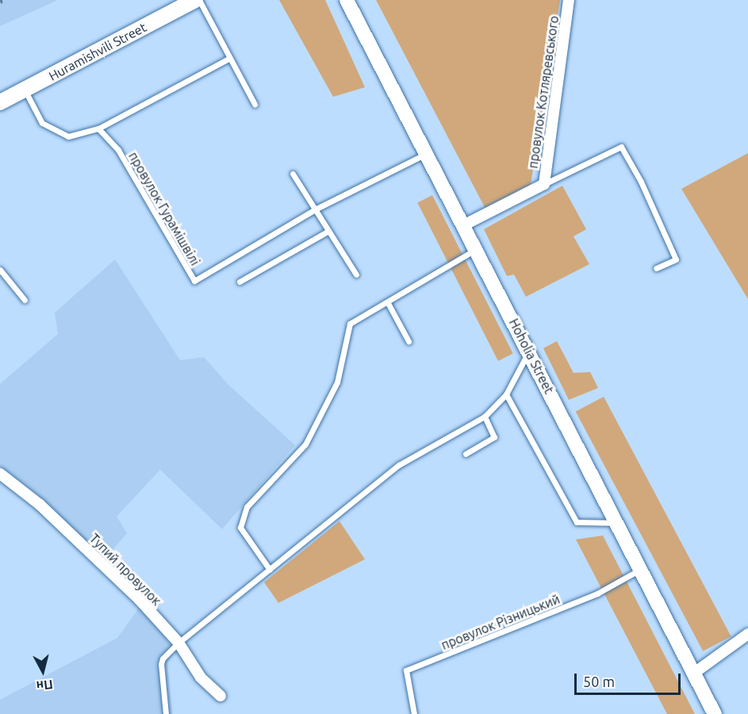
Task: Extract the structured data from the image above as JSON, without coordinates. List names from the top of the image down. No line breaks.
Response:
{"streets":{"main road":["Huramishvili Street"],"street":["провулок Котляревського","Hoholia Street","Тупий провулок"],"lane":["провулок Гурамішвілі","провулок Різницький"]},"crossings":[["провулок Котляревського","Hoholia Street"],["провулок Гурамішвілі","Hoholia Street"],["Hoholia Street","провулок Різницький"]],"scale_bar":"50 m","north":"bottom"}
